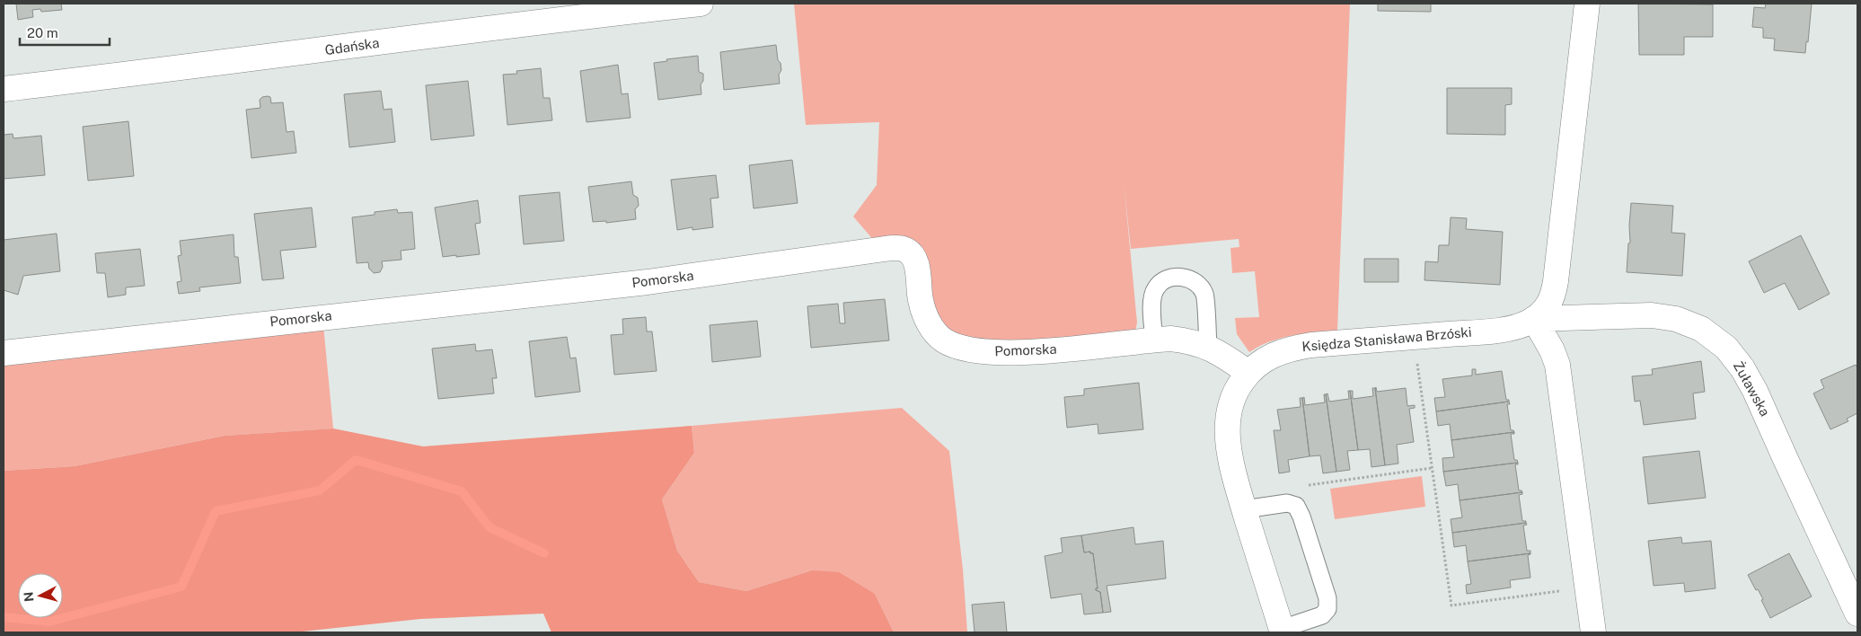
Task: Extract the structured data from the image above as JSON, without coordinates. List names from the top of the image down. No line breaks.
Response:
{"streets":{"street":["Gdańska","Pomorska","Księdza Stanisława Brzóski","Żuławska"]},"crossings":[["Pomorska","Księdza Stanisława Brzóski"],["Księdza Stanisława Brzóski","Żuławska"]],"scale_bar":"20 m","north":"left"}
